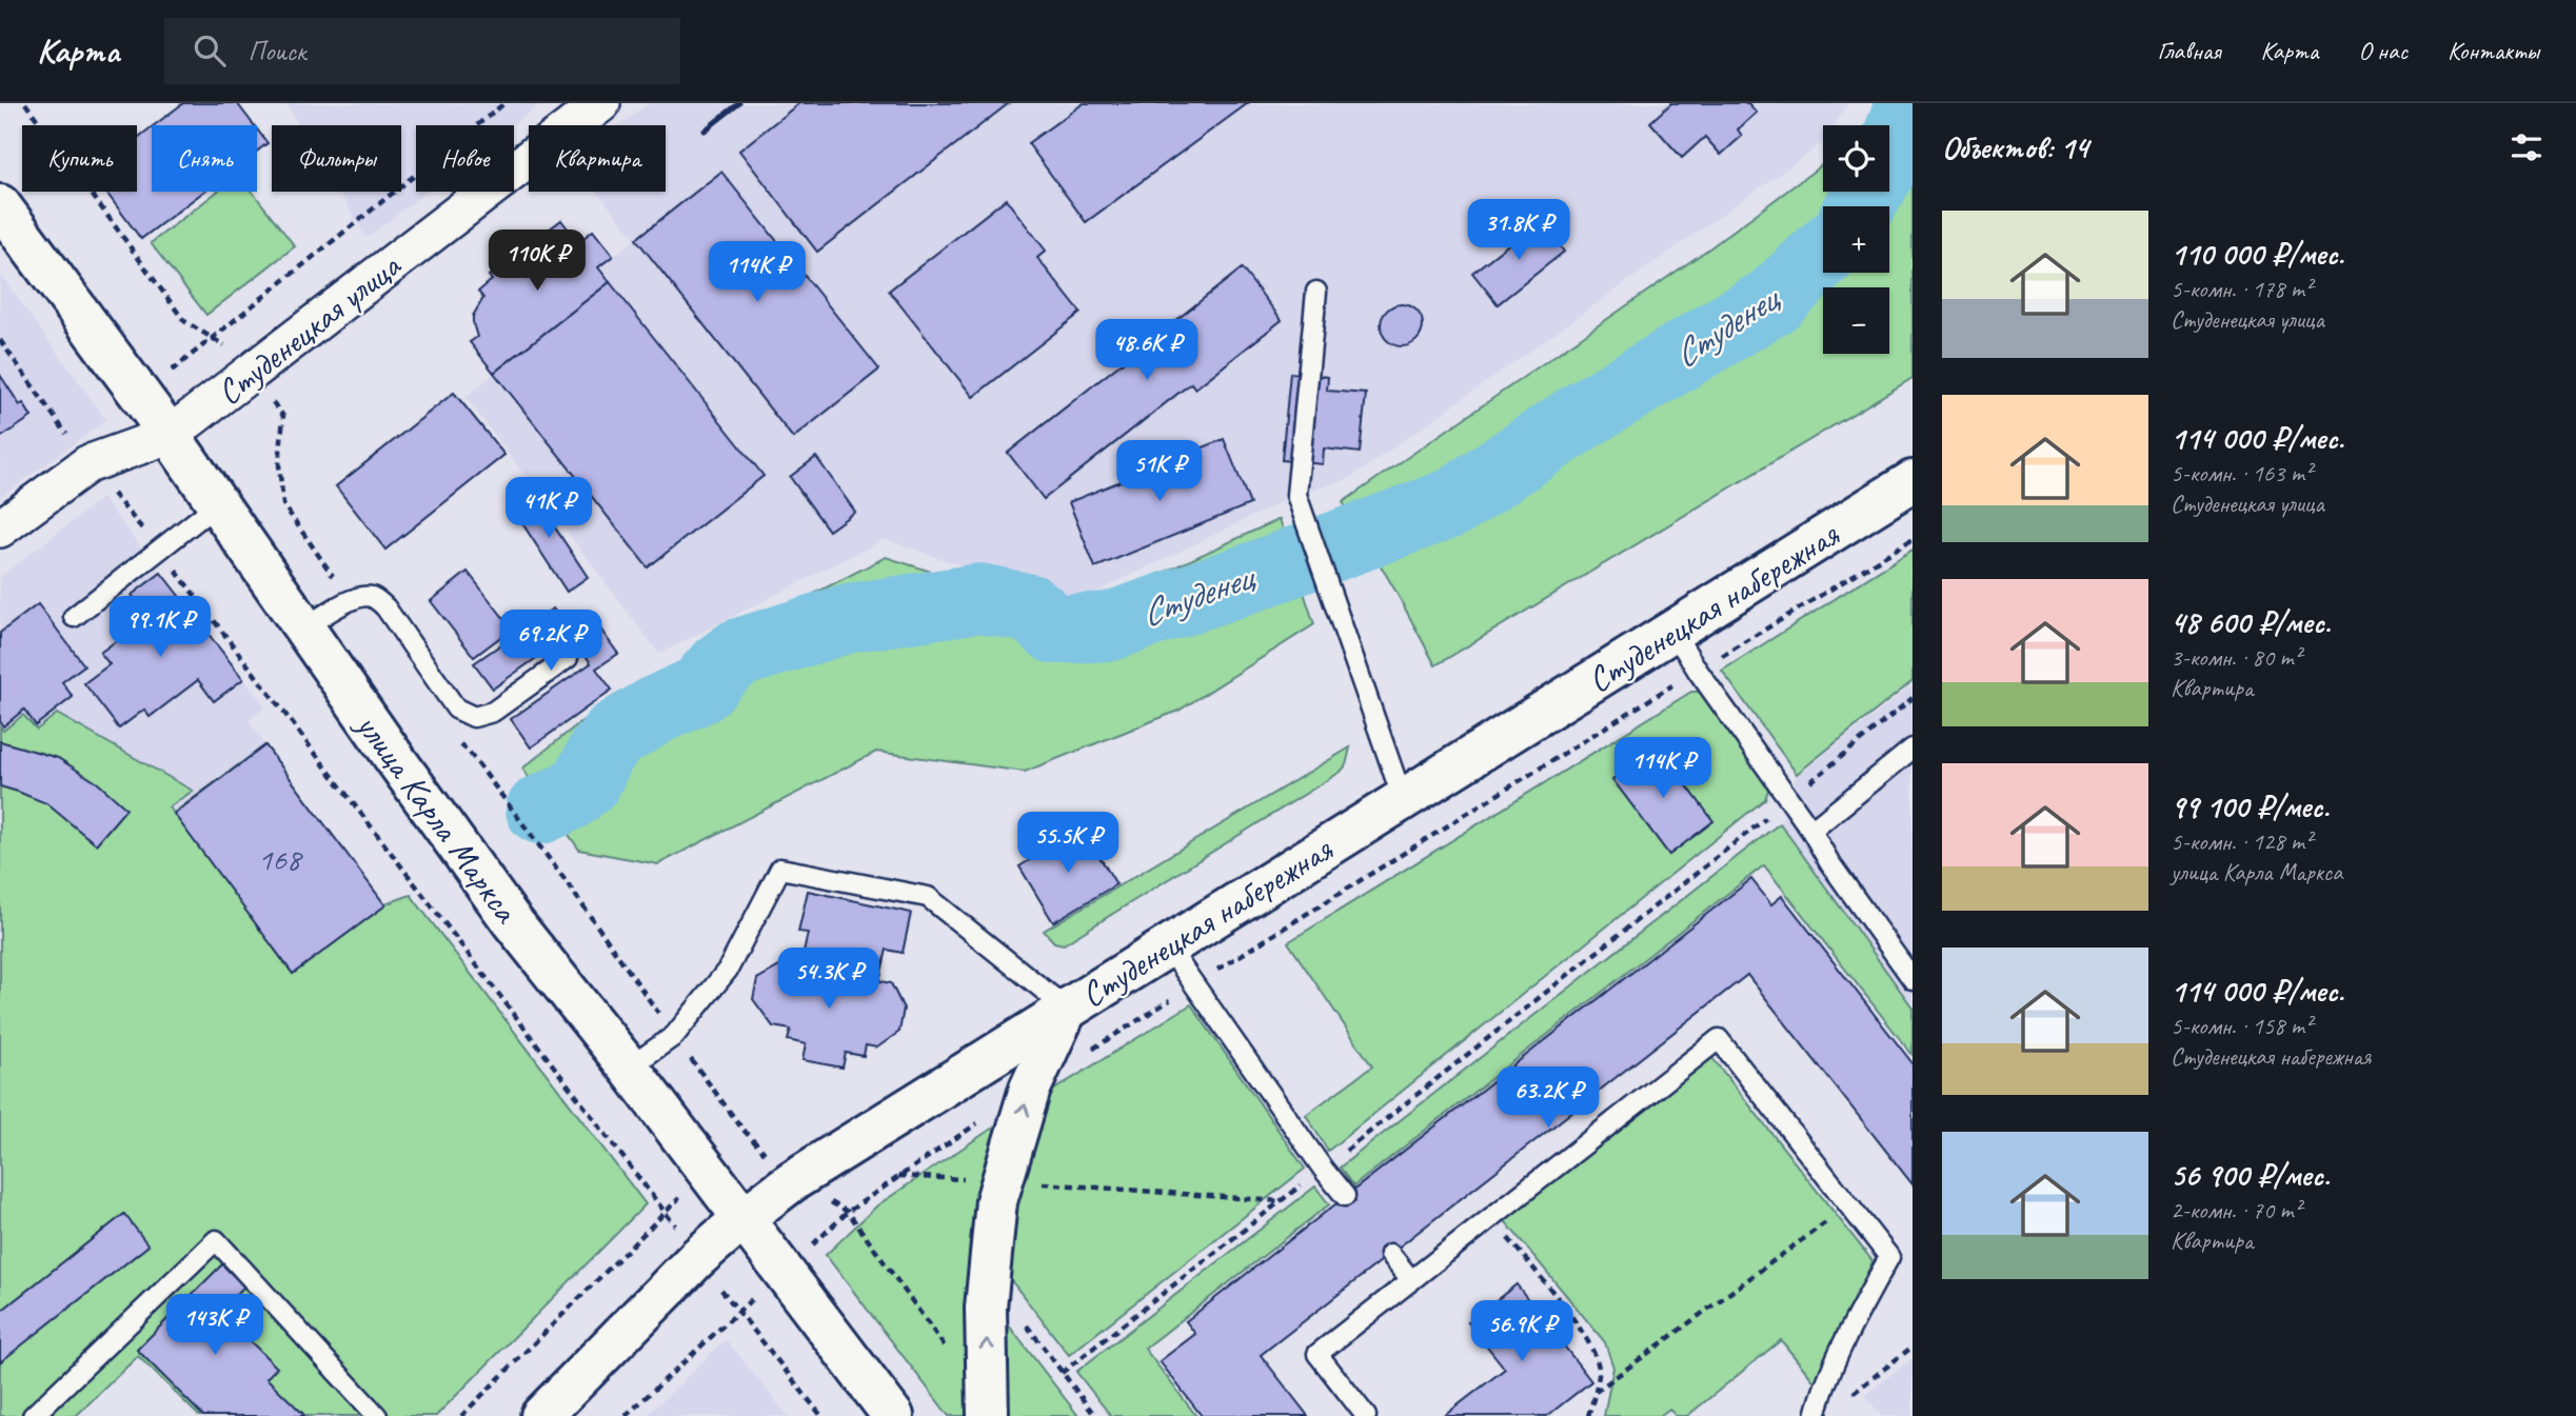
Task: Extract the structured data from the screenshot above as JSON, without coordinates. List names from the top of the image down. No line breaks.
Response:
{"streets":{"street":["Студенецкая улица","Студенецкая набережная","улица Карла Маркса"]},"crossings":[["Студенецкая улица","улица Карла Маркса"],["Студенецкая набережная","улица Карла Маркса"]],"water":["Студенец"],"house_numbers":["168"],"page":{"header":"Карта","search":"Поиск","nav":["Главная","Карта","О нас","Контакты"],"heading":"Объектов: 14","map_buttons":["+","−"],"chip":["Купить","Снять","Фильтры","Новое","Квартира"],"list":[{"name":"110 000 ₽/мес.","note":"5-комн. · 178 m² · Студенецкая улица"},{"name":"114 000 ₽/мес.","note":"5-комн. · 163 m² · Студенецкая улица"},{"name":"48 600 ₽/мес.","note":"3-комн. · 80 m² · Квартира"},{"name":"99 100 ₽/мес.","note":"5-комн. · 128 m² · улица Карла Маркса"},{"name":"114 000 ₽/мес.","note":"5-комн. · 158 m² · Студенецкая набережная"},{"name":"56 900 ₽/мес.","note":"2-комн. · 70 m² · Квартира"}],"price":["31.8K ₽","110K ₽","114K ₽","48.6K ₽","51K ₽","41K ₽","99.1K ₽","69.2K ₽","114K ₽","55.5K ₽","54.3K ₽","63.2K ₽","143K ₽","56.9K ₽"]}}
